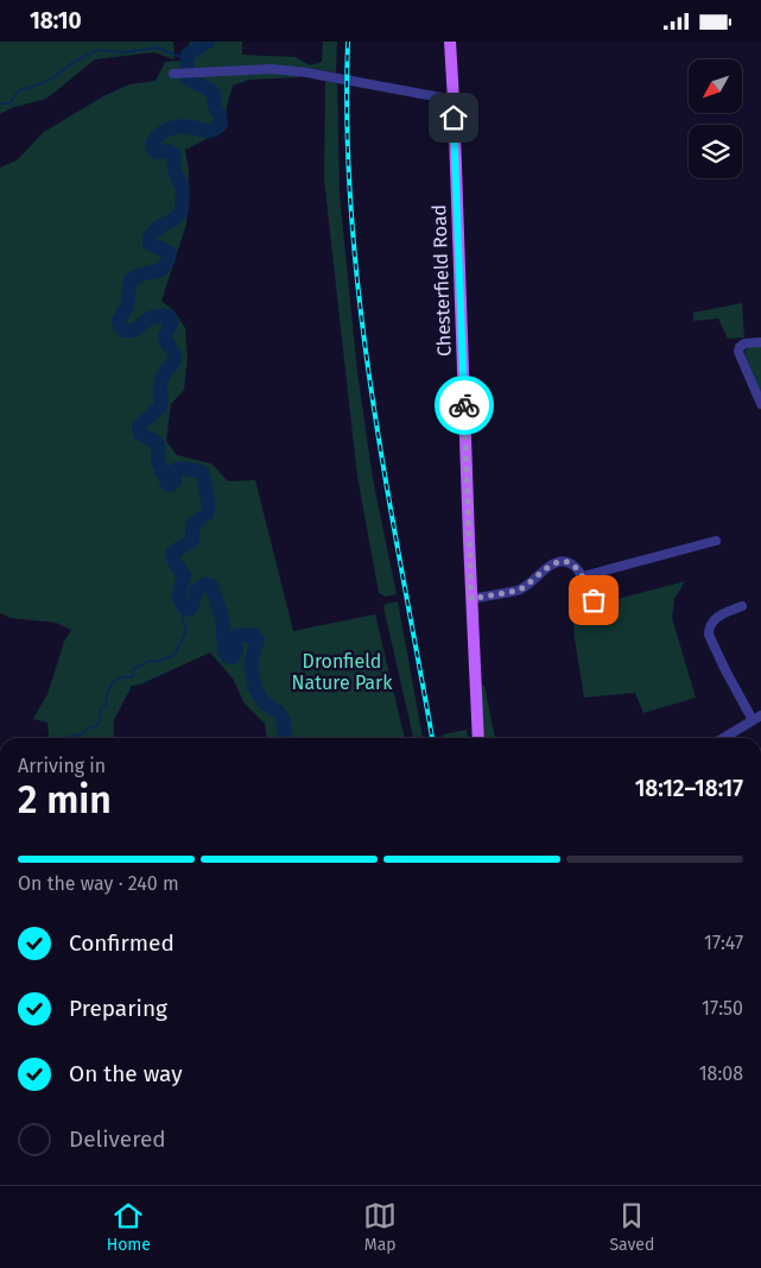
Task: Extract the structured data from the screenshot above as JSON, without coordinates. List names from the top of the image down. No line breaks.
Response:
{"streets":{"main road":["Chesterfield Road"]},"parks":["Dronfield Nature Park"],"north":"bottom left","page":{"status":"18:10","heading":["2 min","Arriving in","18:12–18:17"],"bar":"On the way · 240 m","list":[["Confirmed","17:47"],["Preparing","17:50"],["On the way","18:08"],"Delivered"],"tabs":["Home","Map","Saved"]}}
